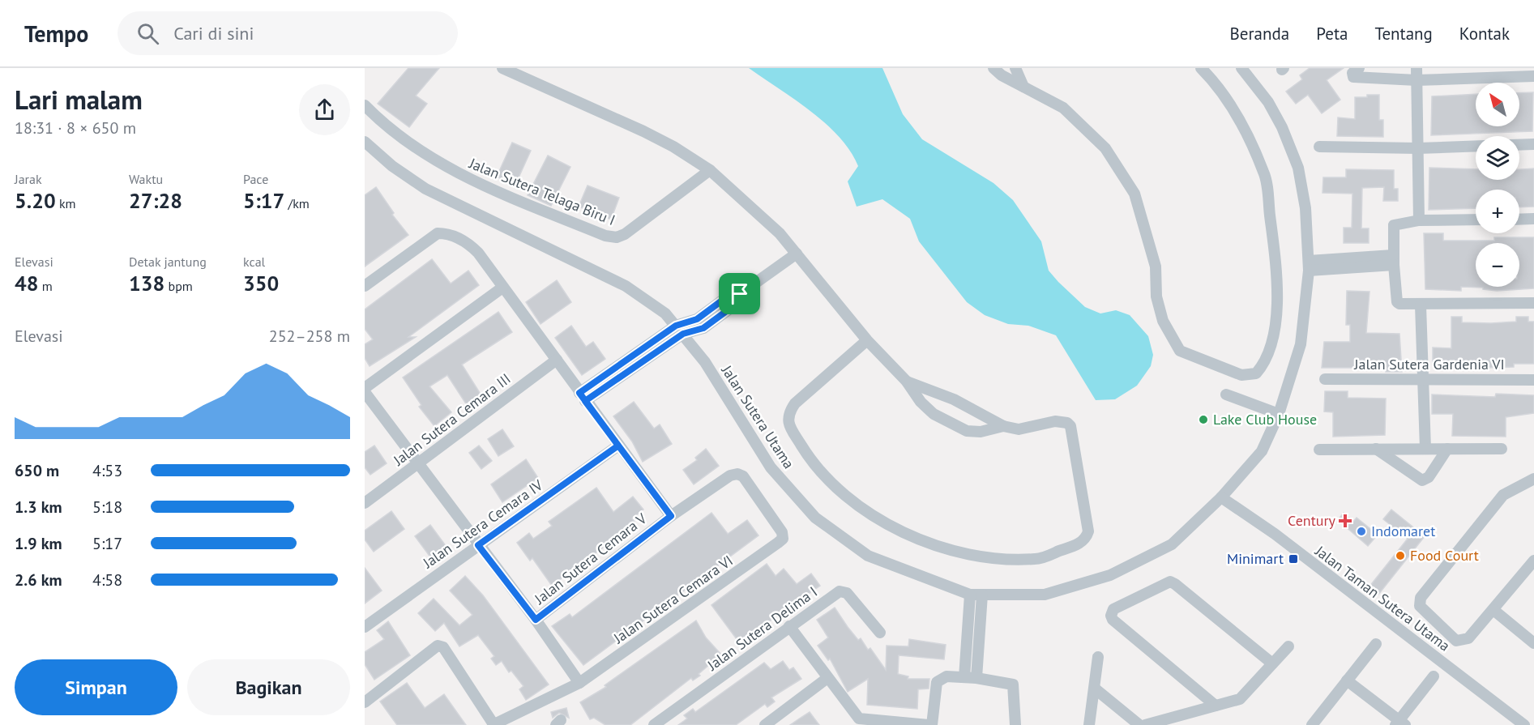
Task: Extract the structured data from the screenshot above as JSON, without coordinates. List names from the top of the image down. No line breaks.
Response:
{"streets":{"street":["Jalan Sutera Telaga Biru I","Jalan Sutera Gardenia VI","Jalan Sutera Utama","Jalan Sutera Cemara III","Jalan Sutera Cemara IV","Jalan Sutera Cemara V","Jalan Taman Sutera Utama","Jalan Sutera Cemara VI","Jalan Sutera Delima I"]},"crossings":[["Jalan Sutera Utama","Jalan Taman Sutera Utama"],["Jalan Sutera Cemara V","Jalan Sutera Cemara VI"]],"places":{"other":["Lake Club House","Indomaret","Food Court"],"health":["Century"],"transit":["Minimart"]},"north":"top left","page":{"header":"Tempo","search":"Cari di sini","nav":["Beranda","Peta","Tentang","Kontak"],"heading":["Lari malam","18:31 · 8 × 650 m"],"map_buttons":["+","−"],"stats":[["Jarak","5.20 km"],["Waktu","27:28"],["Pace","5:17 /km"],["Elevasi","48 m"],["Detak jantung","138 bpm"],["kcal","350"]],"chart":["Elevasi","252–258 m"],"list":[{"name":"650 m","note":"4:53"},{"name":"1.3 km","note":"5:18"},{"name":"1.9 km","note":"5:17"},{"name":"2.6 km","note":"4:58"}],"buttons":["Simpan","Bagikan"]}}
